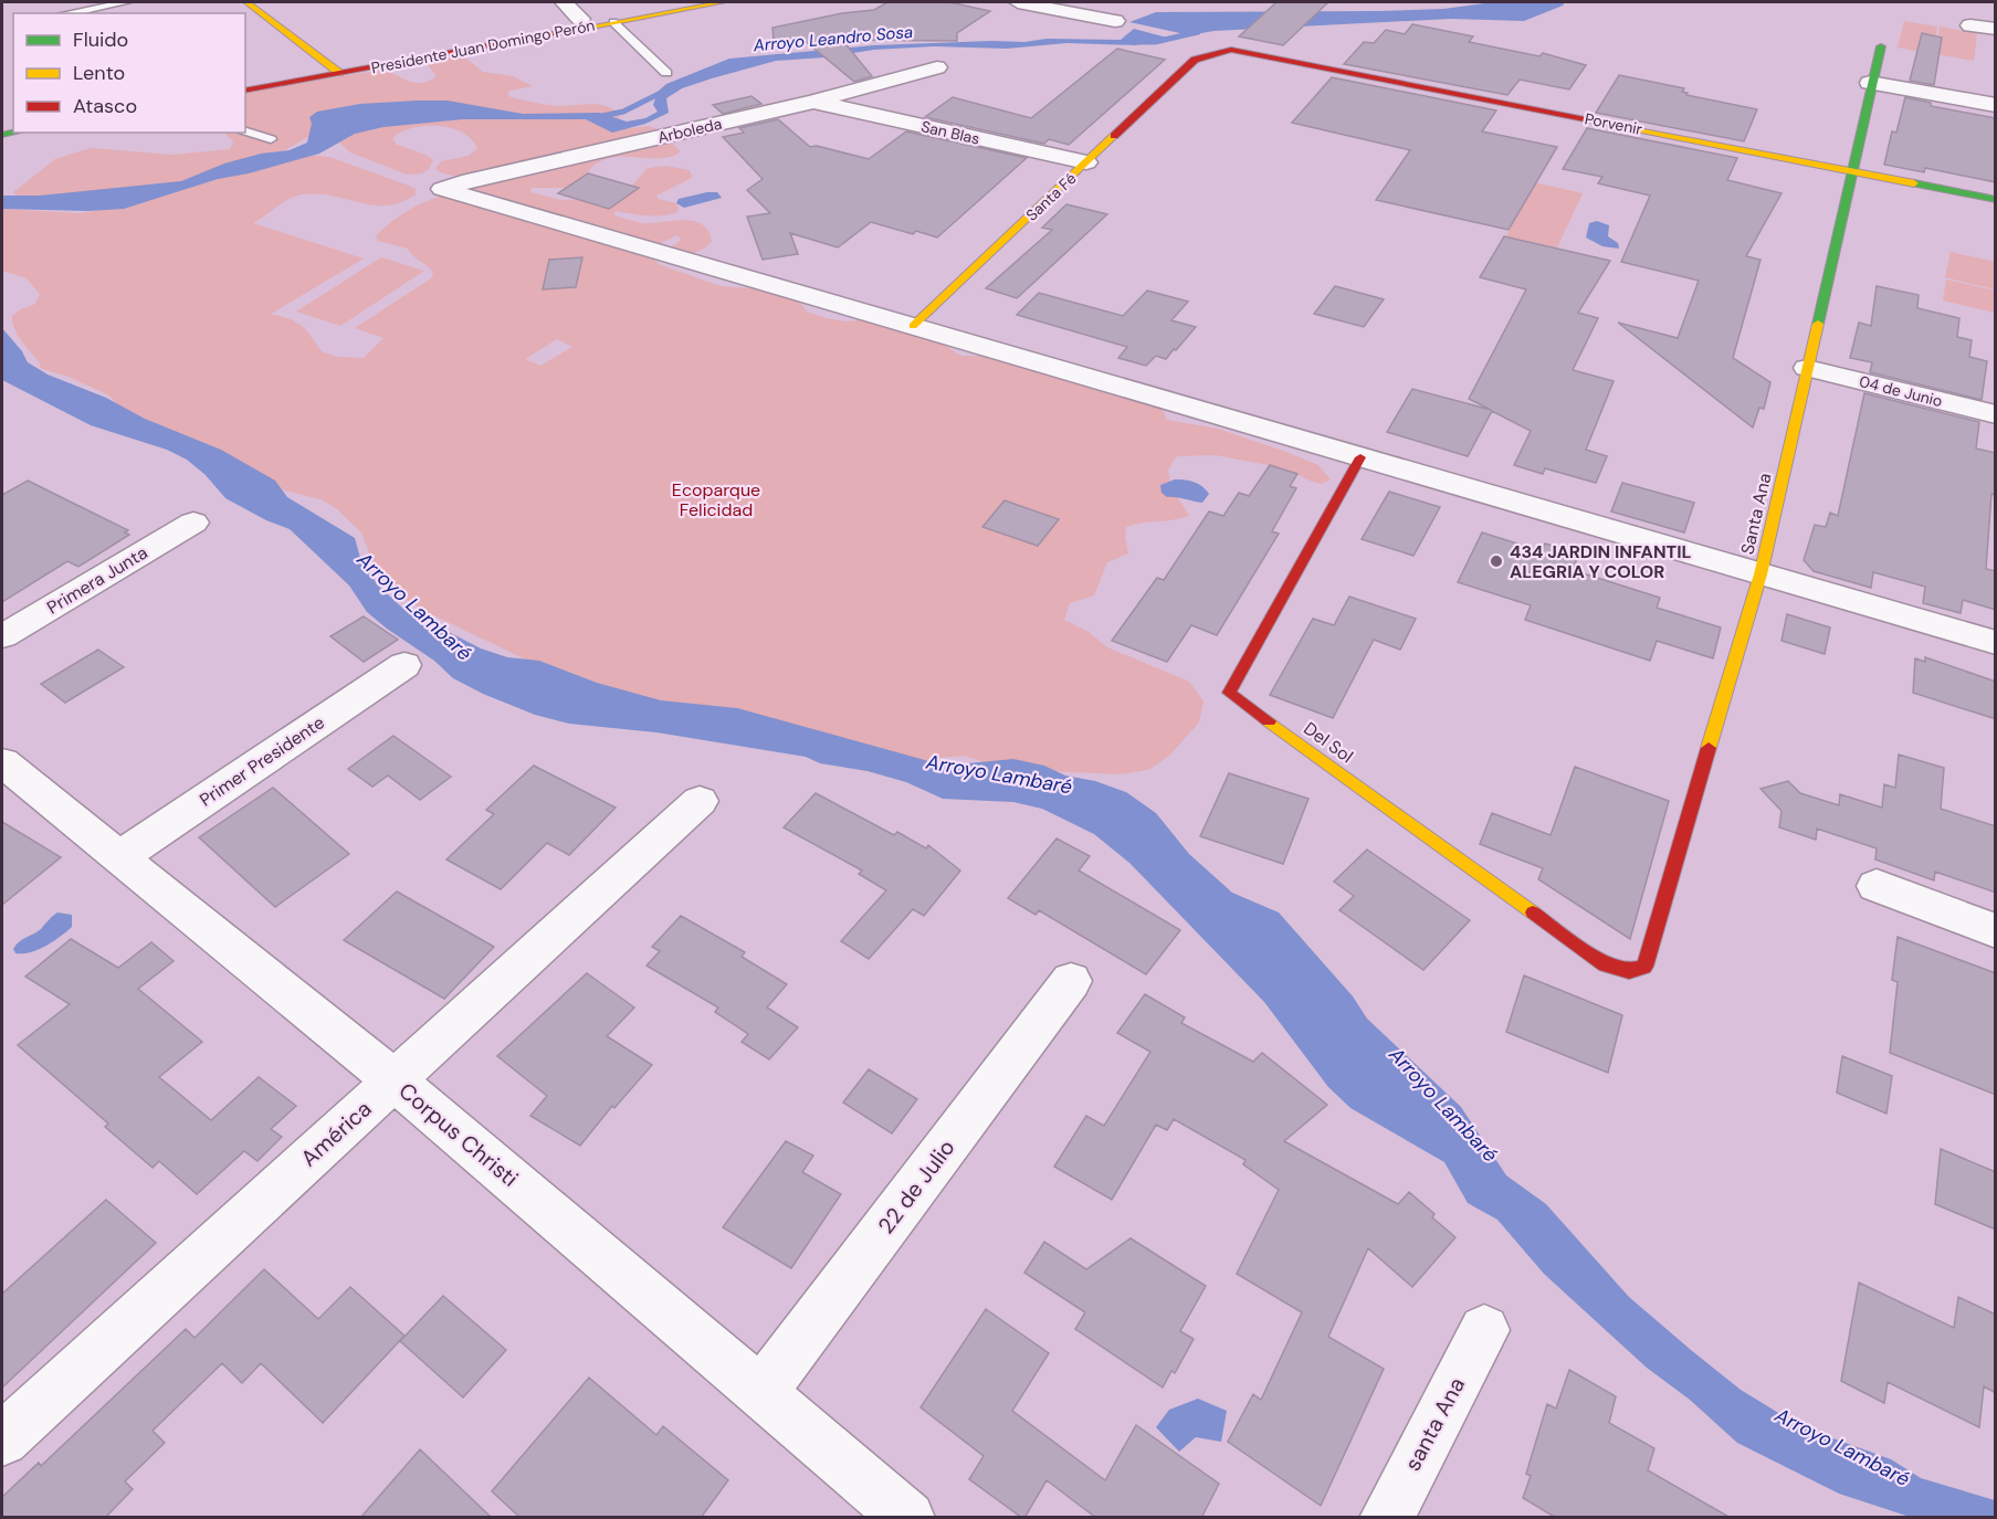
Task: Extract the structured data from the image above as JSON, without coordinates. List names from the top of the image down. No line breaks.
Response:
{"streets":{"street":["Presidente Juan Domingo Perón","Porvenir","Arboleda","San Blas","Santa Fé","04 de Junio","Santa Ana","Primera Junta","Del Sol","Primer Presidente","América","Corpus Christi","22 de Julio","santa Ana"]},"crossings":[["Porvenir","Santa Fé"],["Porvenir","Santa Ana"],["Arboleda","San Blas"],["Arboleda","Santa Fé"],["San Blas","Santa Fé"],["04 de Junio","Santa Ana"],["Santa Ana","Del Sol"],["Primer Presidente","Corpus Christi"],["América","Corpus Christi"],["Corpus Christi","22 de Julio"]],"water":["Arroyo Leandro Sosa","Arroyo Lambaré"],"parks":["Ecoparque Felicidad"],"places":["434 JARDIN INFANTIL ALEGRIA Y COLOR"],"legend":["Fluido","Lento","Atasco"]}
